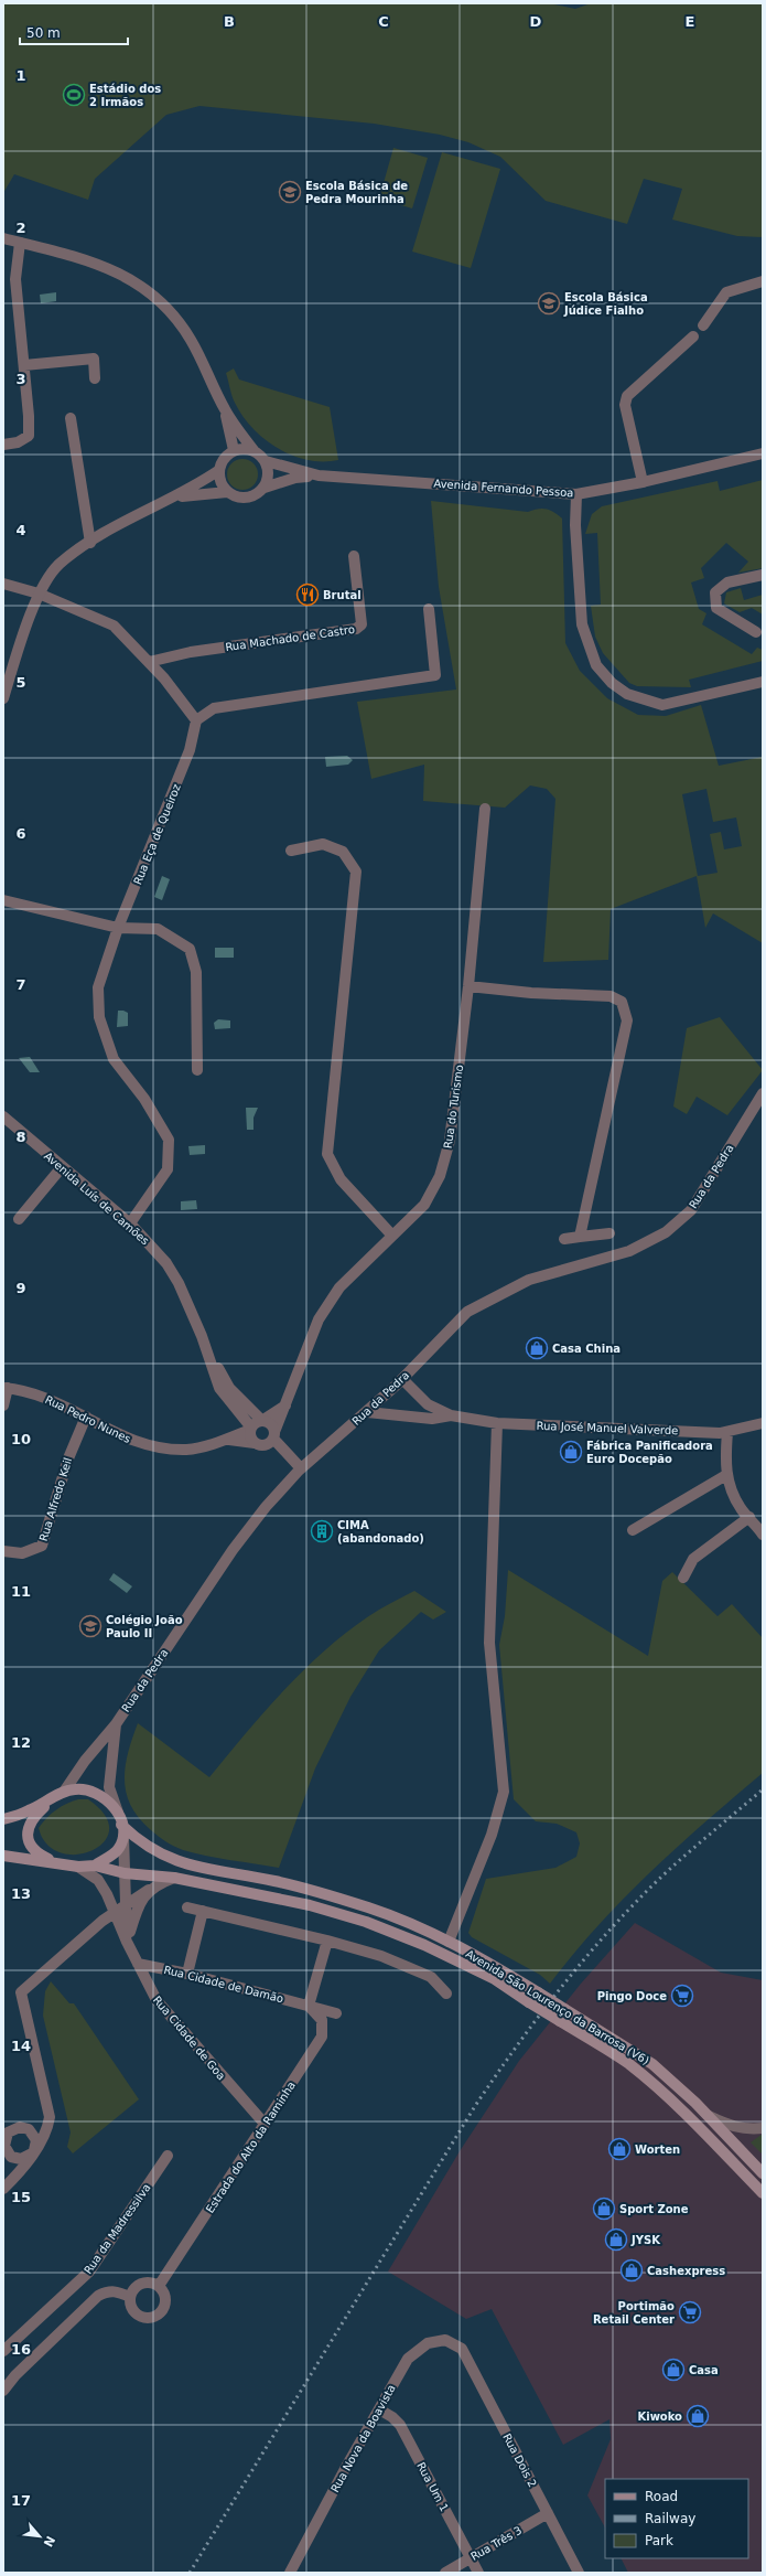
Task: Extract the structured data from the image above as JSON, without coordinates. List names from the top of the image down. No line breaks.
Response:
{"streets":{"main road":["Avenida São Lourenço da Barrosa (V6)"],"street":["Avenida Fernando Pessoa","Rua Machado de Castro","Rua Eça de Queiroz","Rua do Turismo","Rua da Pedra","Avenida Luís de Camões","Rua Pedro Nunes","Rua José Manuel Valverde","Rua Alfredo Keil","Rua Cidade de Damão","Rua Cidade de Goa","Estrada do Alto da Raminha","Rua da Madressilva","Rua Nova da Boavista","Rua Dois 2","Rua Um 1","Rua Três 3"]},"crossings":[["Rua Eça de Queiroz","Avenida Luís de Camões"],["Rua do Turismo","Avenida Luís de Camões"],["Rua do Turismo","Rua Pedro Nunes"],["Rua da Pedra","Avenida Luís de Camões"],["Rua da Pedra","Avenida São Lourenço da Barrosa (V6)"],["Rua da Pedra","Rua Cidade de Goa"],["Avenida Luís de Camões","Rua Pedro Nunes"],["Rua Pedro Nunes","Rua Alfredo Keil"],["Rua Cidade de Damão","Rua Cidade de Goa"],["Rua Cidade de Damão","Estrada do Alto da Raminha"],["Avenida São Lourenço da Barrosa (V6)","Rua Cidade de Goa"],["Rua Cidade de Goa","Estrada do Alto da Raminha"],["Rua Nova da Boavista","Rua Dois 2"],["Rua Nova da Boavista","Rua Um 1"],["Rua Dois 2","Rua Três 3"],["Rua Um 1","Rua Três 3"]],"places":{"sports":["Estádio dos 2 Irmãos"],"school or university":["Escola Básica de Pedra Mourinha","Escola Básica Júdice Fialho","Colégio João Paulo II"],"restaurant":["Brutal"],"shop":["Casa China","Fábrica Panificadora Euro Docepão","Worten","Sport Zone","JYSK","Cashexpress","Casa","Kiwoko"],"building":["CIMA (abandonado)"],"supermarket":["Pingo Doce","Portimão Retail Center"]},"legend":["Road","Railway","Park"],"scale_bar":"50 m","north":"bottom right","grid":{"columns":["B","C","D","E"],"rows":["1","2","3","4","5","6","7","8","9","10","11","12","13","14","15","16","17"]}}
